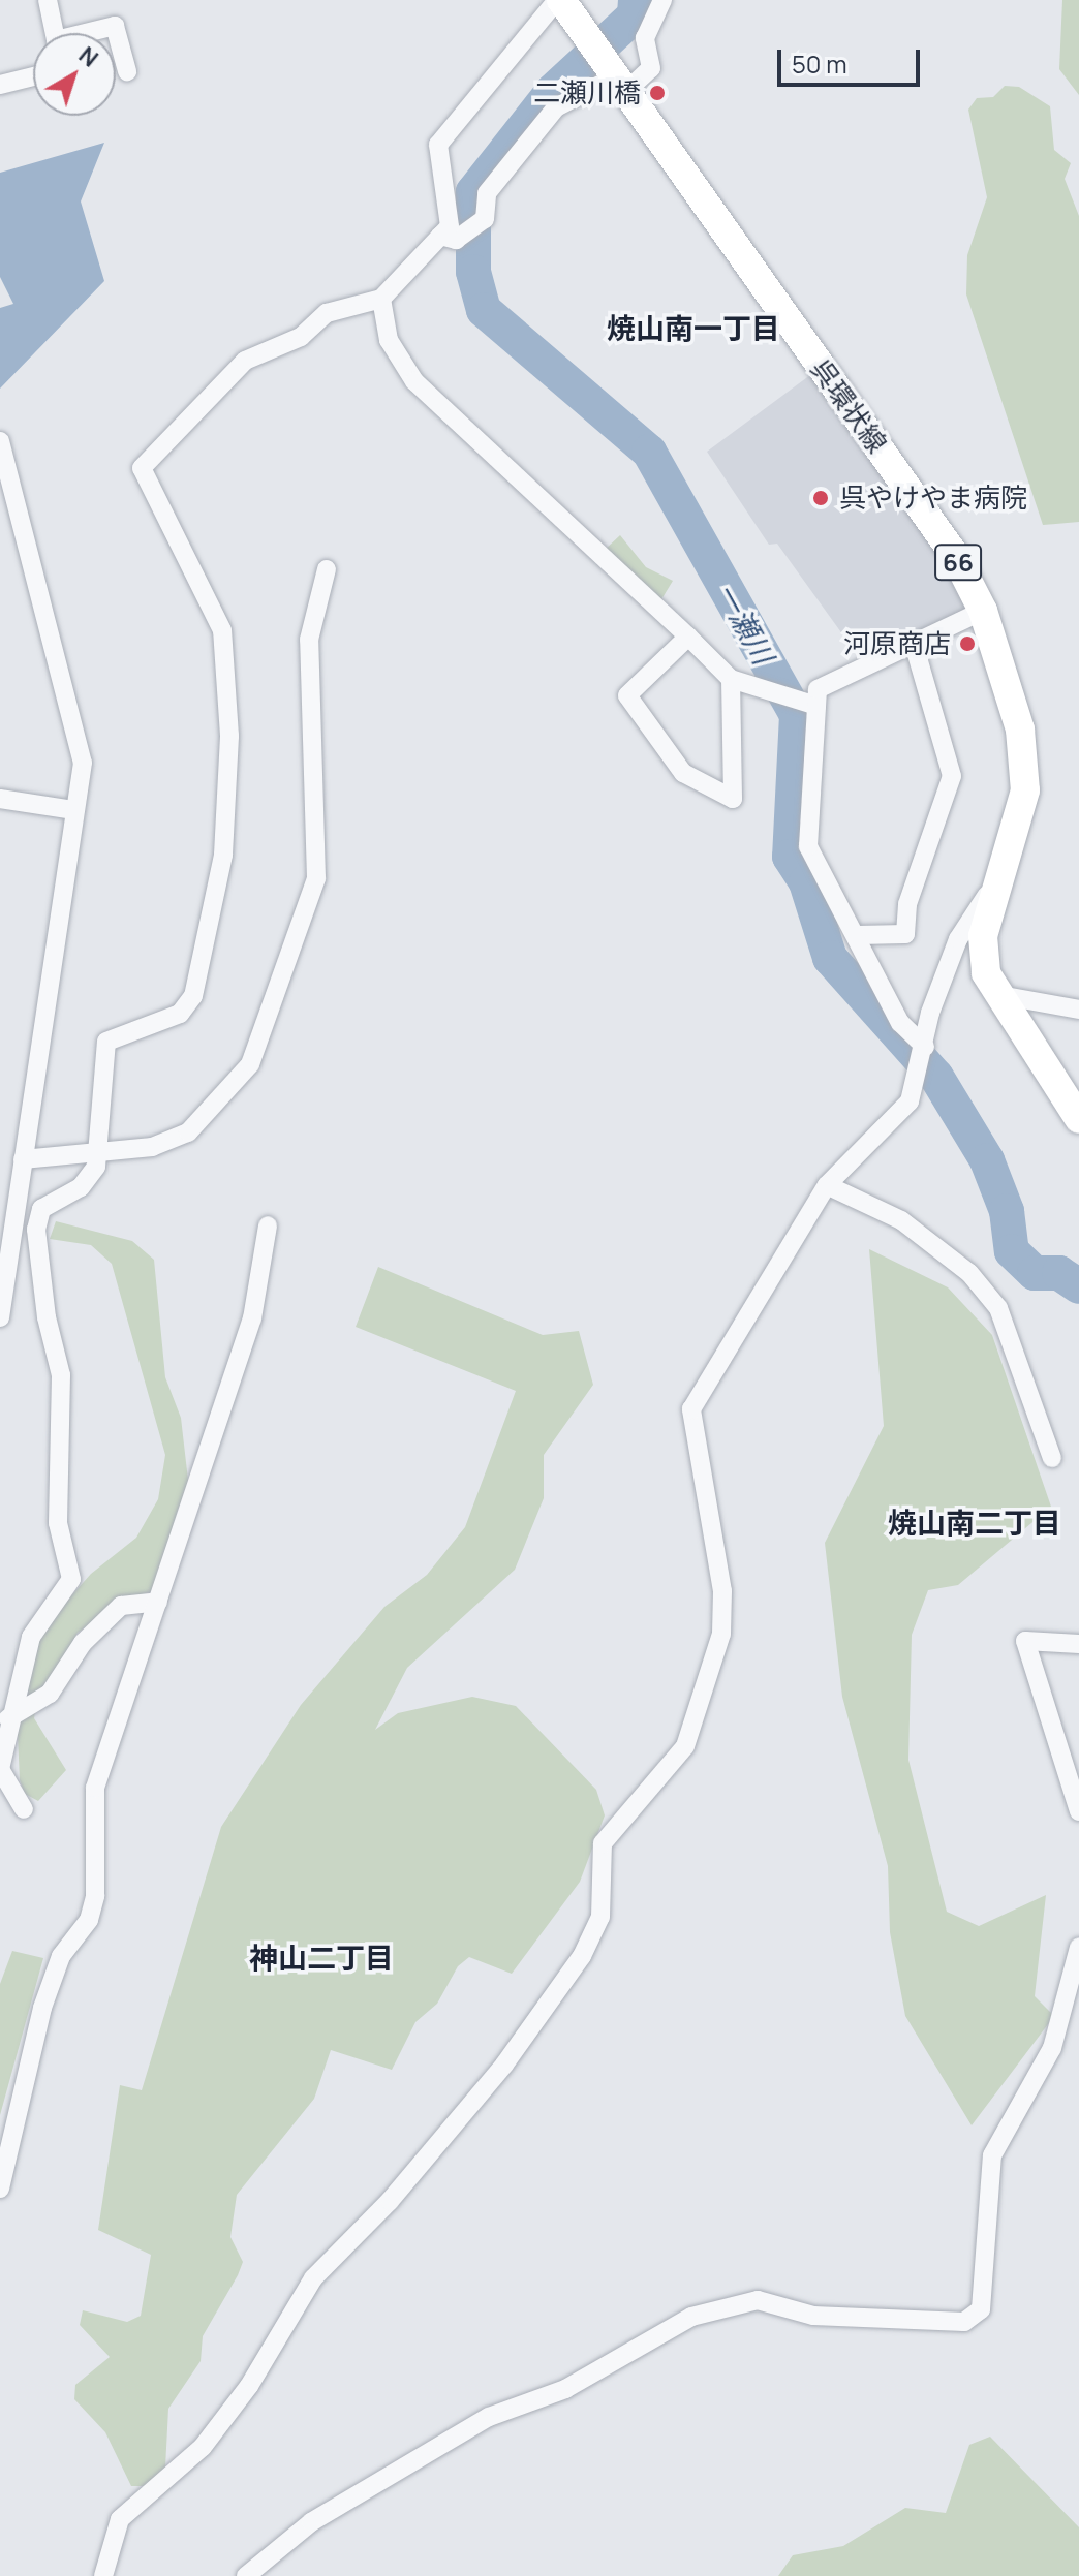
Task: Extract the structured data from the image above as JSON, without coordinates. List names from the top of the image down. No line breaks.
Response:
{"streets":{"main road":["呉環状線","66"]},"districts":["焼山南一丁目","焼山南二丁目","神山二丁目"],"water":["一瀬川"],"places":["二瀬川橋","呉やけやま病院","河原商店"],"scale_bar":"50 m","north":"top right"}
